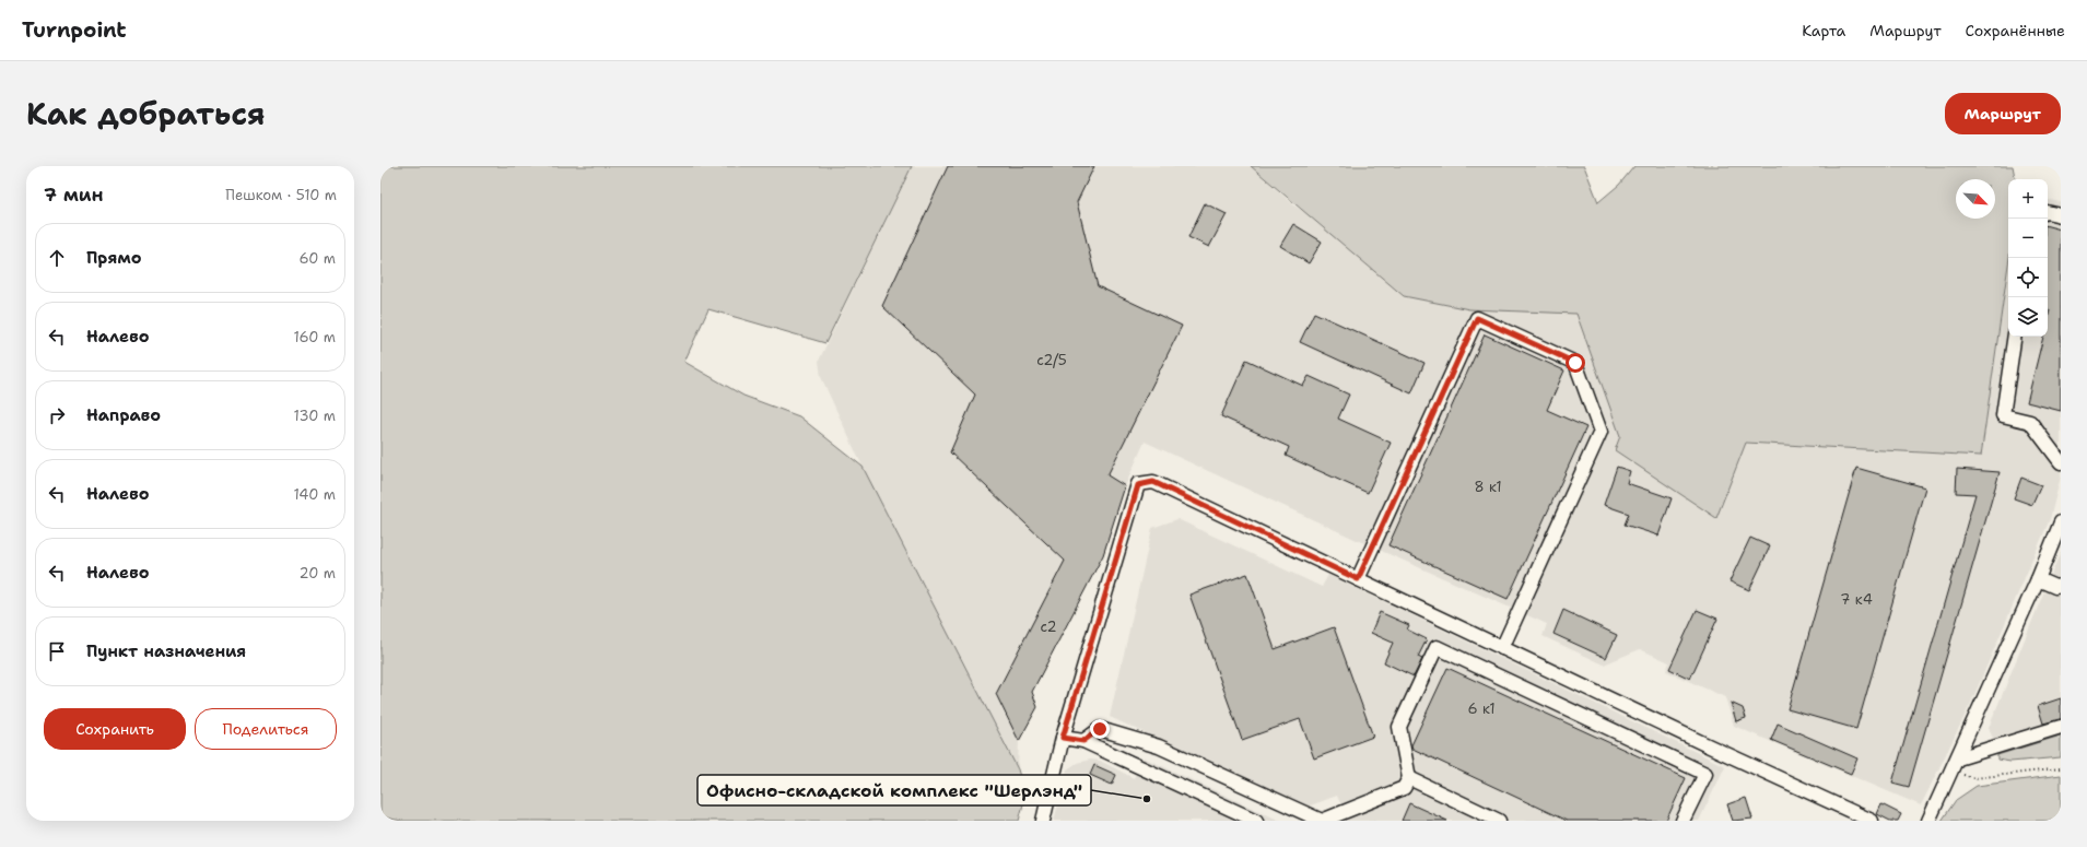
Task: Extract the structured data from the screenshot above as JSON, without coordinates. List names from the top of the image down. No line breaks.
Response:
{"places":["Офисно-складской комплекс \"Шерлэнд\""],"house_numbers":["с2/5","8 к1","7 к4","с2","6 к1"],"north":"bottom right","page":{"header":"Turnpoint","nav":["Карта","Маршрут","Сохранённые"],"title":"Как добраться","buttons":["Маршрут",["Сохранить","Поделиться"]],"heading":["7 мин","Пешком · 510 m"],"map_buttons":["+","−"],"list":[["Прямо","60 m"],["Налево","160 m"],["Направо","130 m"],["Налево","140 m"],["Налево","20 m"],"Пункт назначения"]}}
